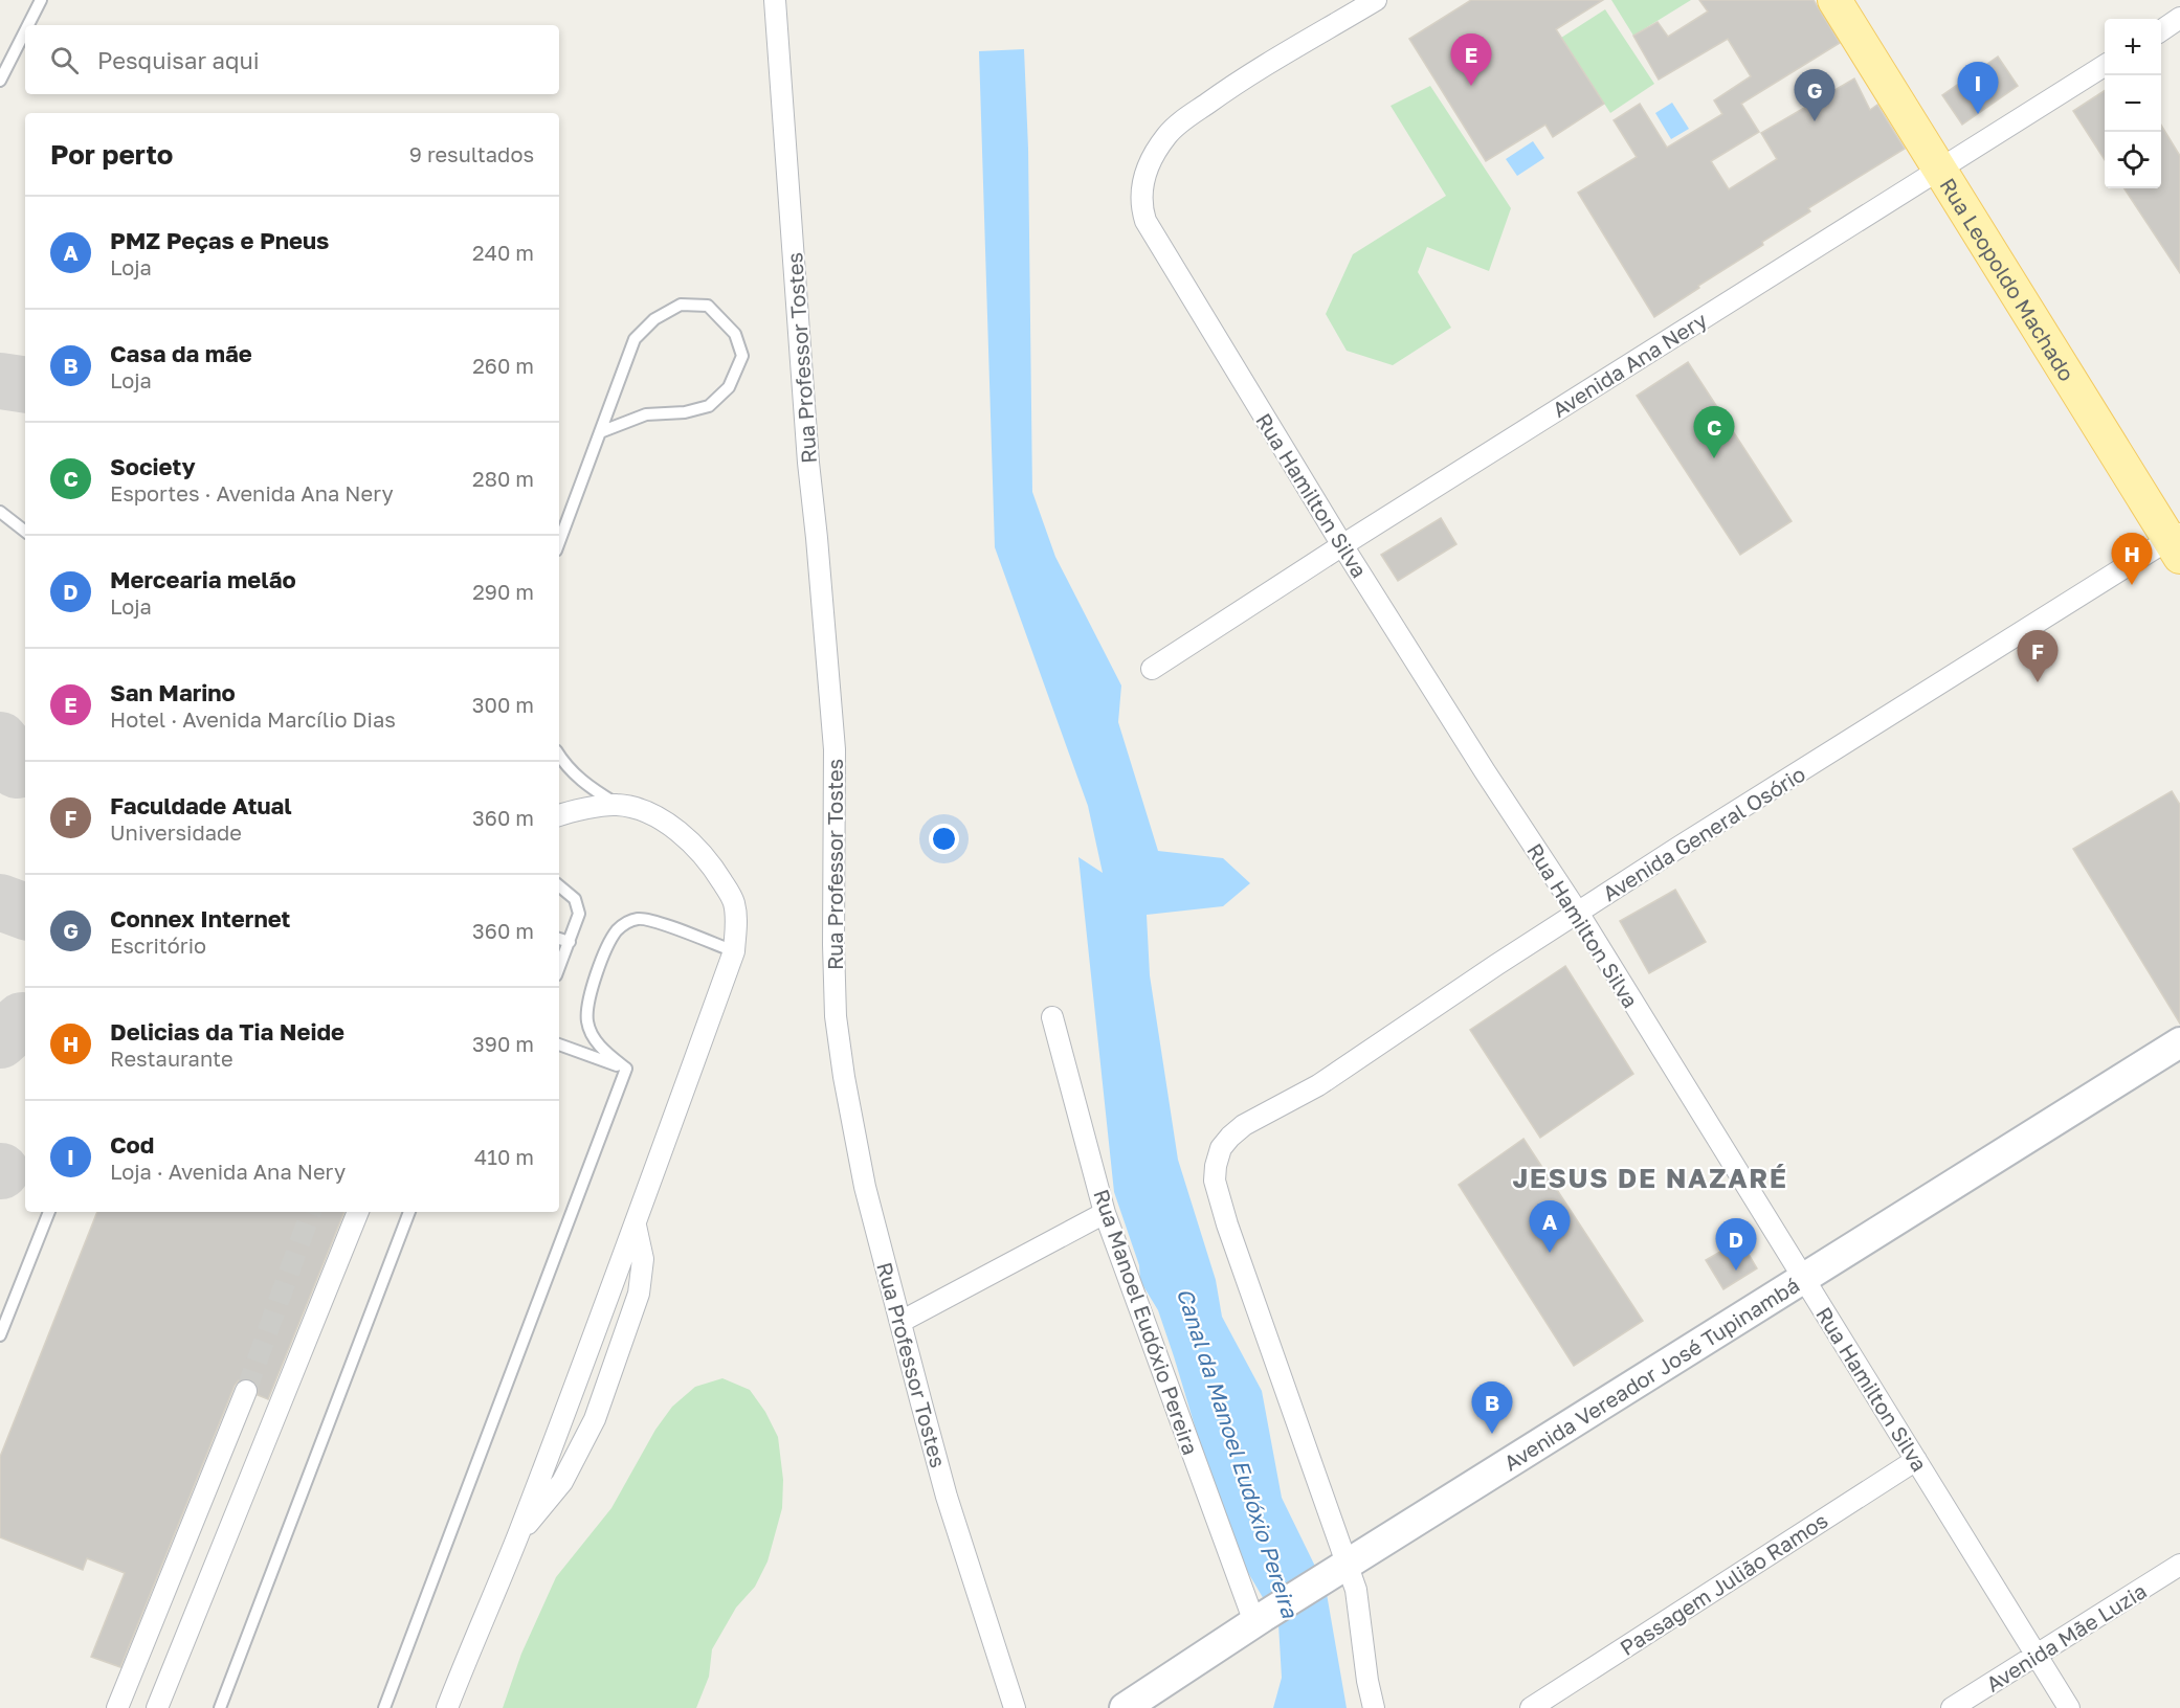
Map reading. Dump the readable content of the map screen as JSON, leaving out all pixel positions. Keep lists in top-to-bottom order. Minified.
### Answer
{"streets":{"main road":["Rua Leopoldo Machado"],"street":["Rua Professor Tostes","Avenida Ana Nery","Rua Hamilton Silva","Avenida General Osório","Rua Manoel Eudóxio Pereira","Avenida Vereador José Tupinambá","Passagem Julião Ramos","Avenida Mãe Luzia"]},"crossings":[["Rua Leopoldo Machado","Avenida Ana Nery"],["Rua Leopoldo Machado","Avenida General Osório"],["Avenida Ana Nery","Rua Hamilton Silva"],["Rua Hamilton Silva","Avenida General Osório"],["Rua Hamilton Silva","Avenida Vereador José Tupinambá"],["Rua Hamilton Silva","Passagem Julião Ramos"],["Rua Hamilton Silva","Avenida Mãe Luzia"],["Avenida General Osório","Avenida Vereador José Tupinambá"],["Rua Manoel Eudóxio Pereira","Avenida Vereador José Tupinambá"]],"districts":["JESUS DE NAZARÉ"],"water":["Canal da Manoel Eudóxio Pereira"],"page":{"map_buttons":["+","−"],"search":"Pesquisar aqui","pins":["E","I","G","C","H","F","A","D","B"],"heading":["Por perto","9 resultados"],"list":[{"mark":"A","name":"PMZ Peças e Pneus","note":"Loja","value":"240 m"},{"mark":"B","name":"Casa da mãe","note":"Loja","value":"260 m"},{"mark":"C","name":"Society","note":"Esportes · Avenida Ana Nery","value":"280 m"},{"mark":"D","name":"Mercearia melão","note":"Loja","value":"290 m"},{"mark":"E","name":"San Marino","note":"Hotel · Avenida Marcílio Dias","value":"300 m"},{"mark":"F","name":"Faculdade Atual","note":"Universidade","value":"360 m"},{"mark":"G","name":"Connex Internet","note":"Escritório","value":"360 m"},{"mark":"H","name":"Delicias da Tia Neide","note":"Restaurante","value":"390 m"},{"mark":"I","name":"Cod","note":"Loja · Avenida Ana Nery","value":"410 m"}]}}
